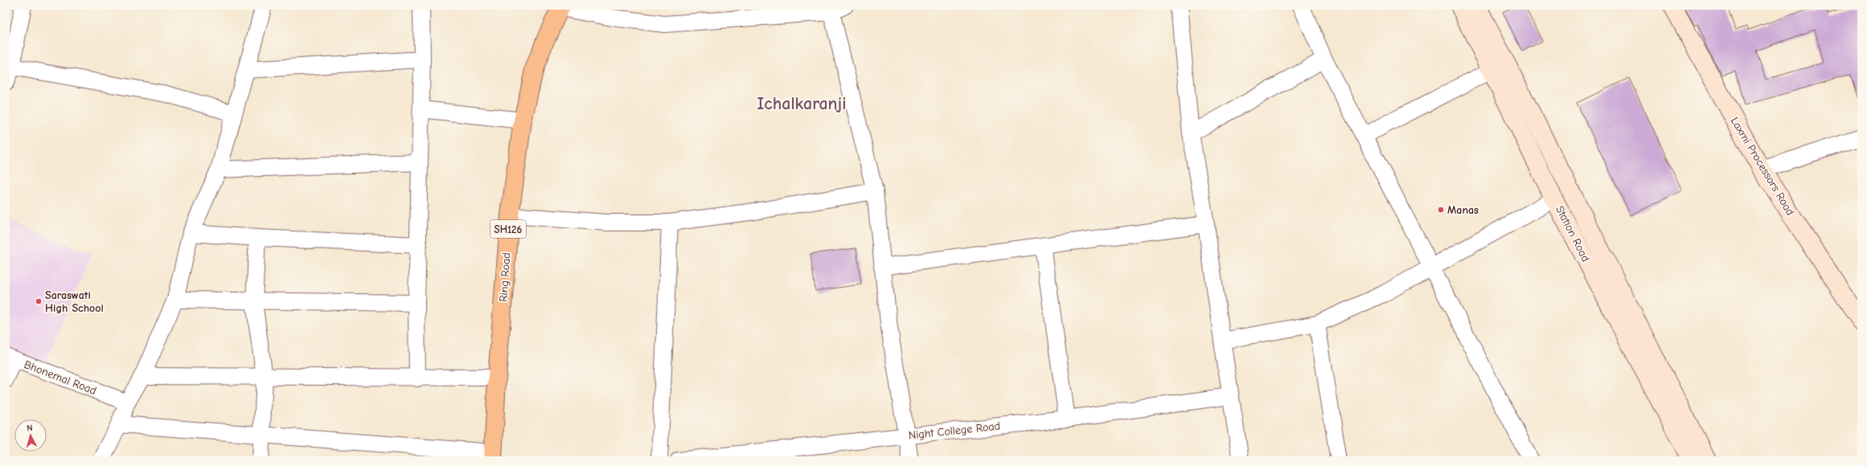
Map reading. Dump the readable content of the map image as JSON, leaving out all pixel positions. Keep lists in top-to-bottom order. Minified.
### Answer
{"streets":{"main road":["Laxmi Processors Road","SH126","Station Road","Ring Road"],"street":["Bhonemal Road","Night College Road"]},"districts":["Ichalkaranji"],"places":["Manas","Saraswati High School"],"north":"top"}
